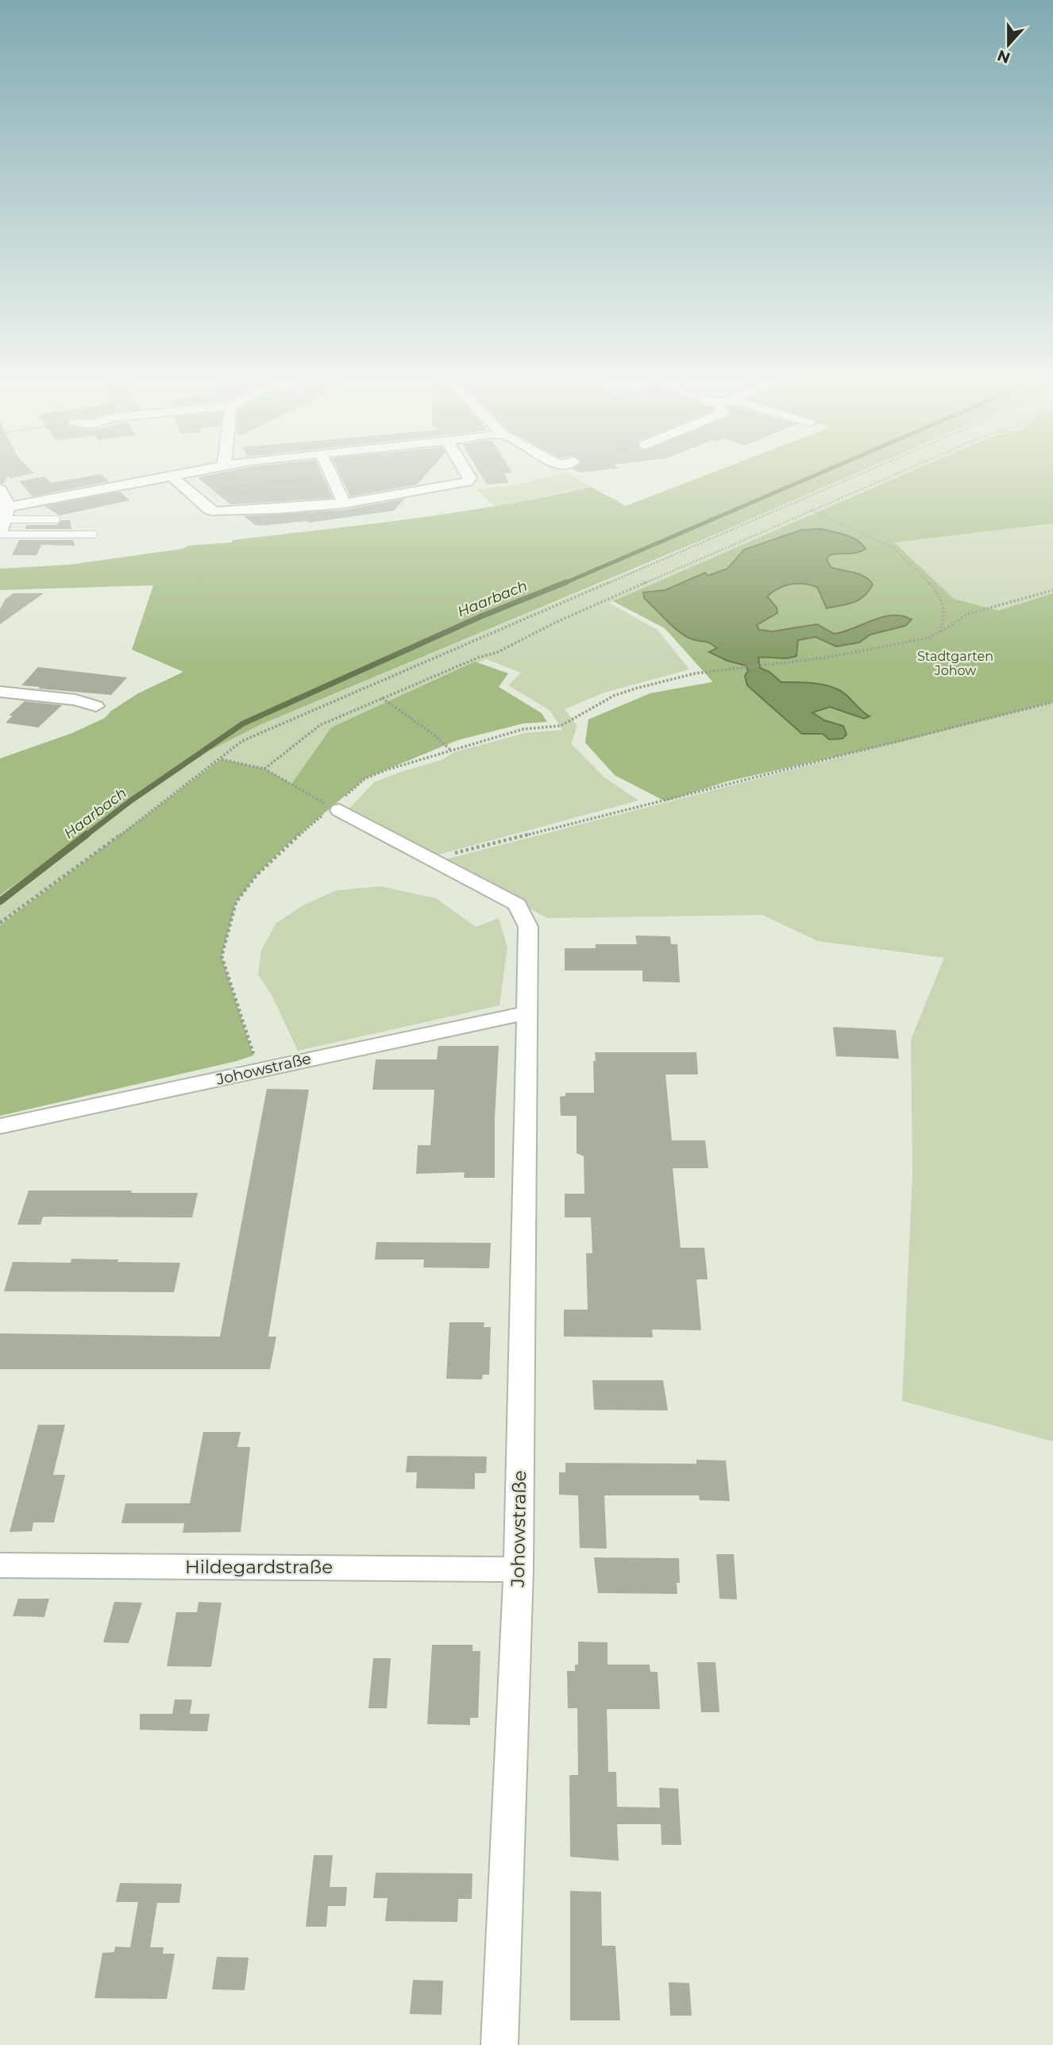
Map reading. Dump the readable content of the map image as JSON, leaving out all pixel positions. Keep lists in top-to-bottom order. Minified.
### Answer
{"streets":{"street":["Johowstraße","Hildegardstraße"]},"crossings":[["Johowstraße","Hildegardstraße"]],"water":["Haarbach"],"parks":["Stadtgarten Johow"],"north":"bottom"}
